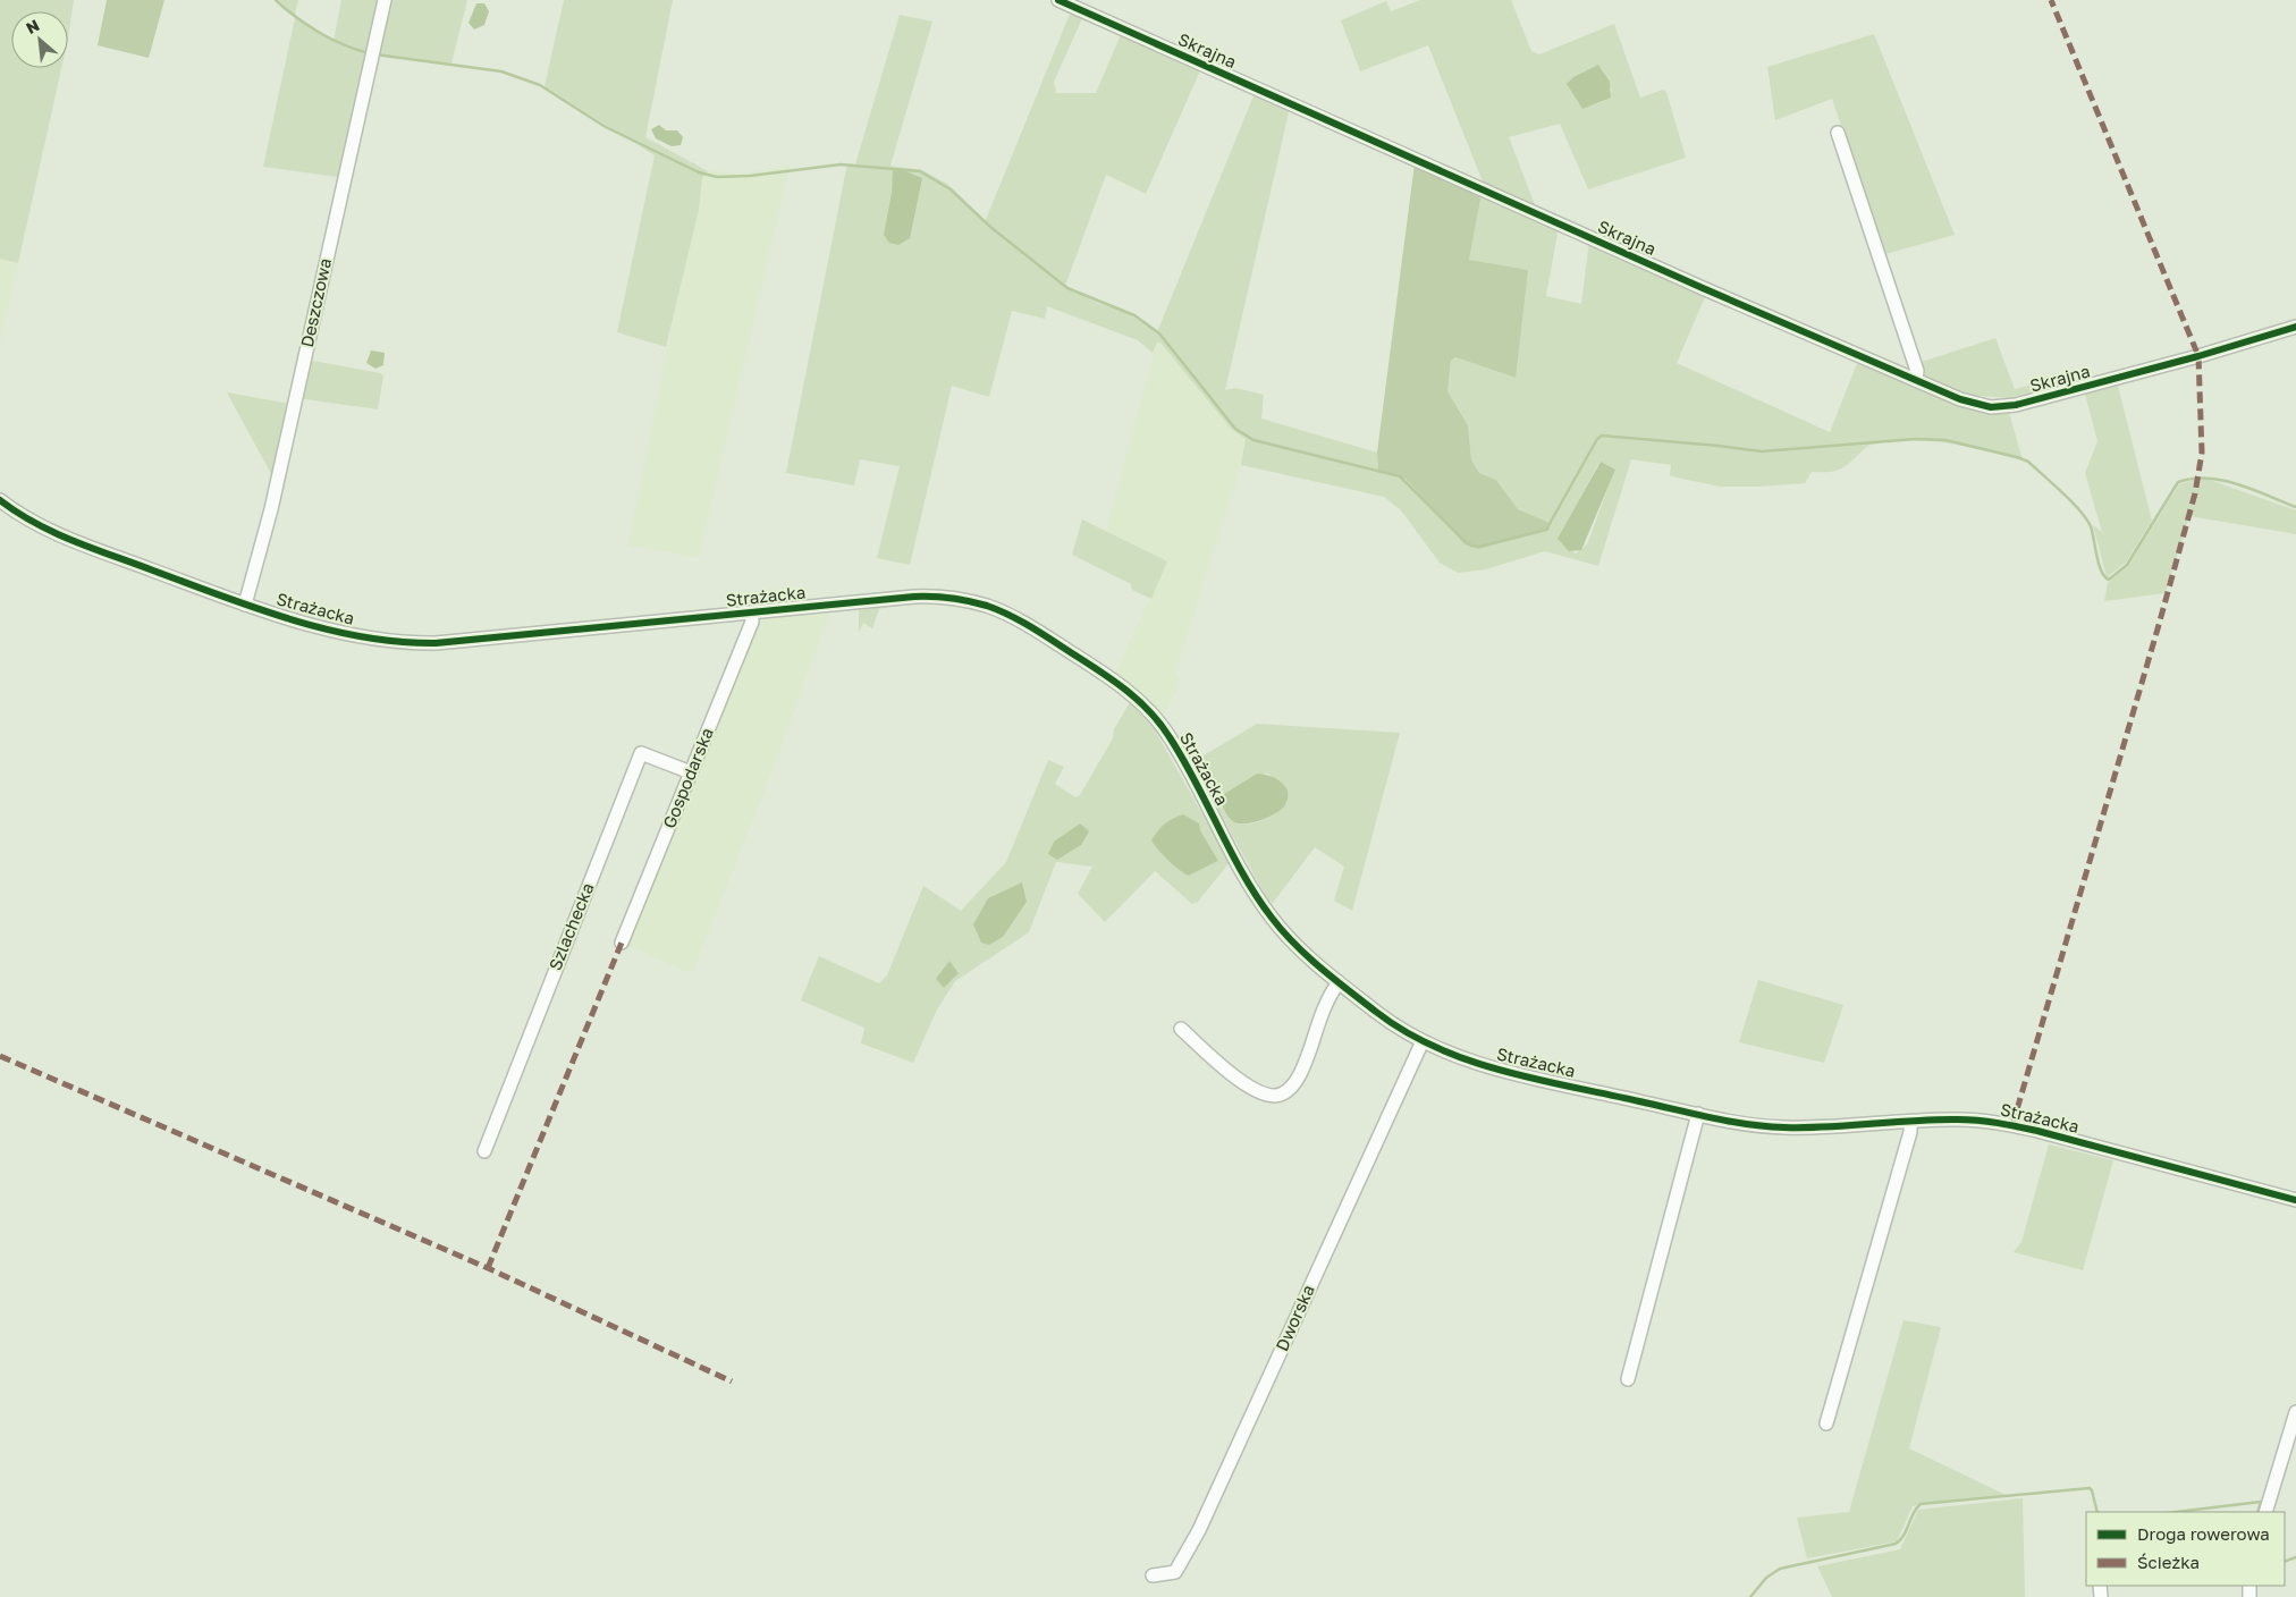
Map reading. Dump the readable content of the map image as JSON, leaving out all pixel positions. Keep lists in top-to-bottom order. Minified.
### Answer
{"streets":{"street":["Skrajna","Deszczowa","Strażacka","Gospodarska","Szlachecka","Dworska"]},"crossings":[["Deszczowa","Strażacka"],["Strażacka","Gospodarska"],["Strażacka","Dworska"],["Gospodarska","Szlachecka"]],"legend":["Droga rowerowa","Ścieżka"],"north":"top left"}
